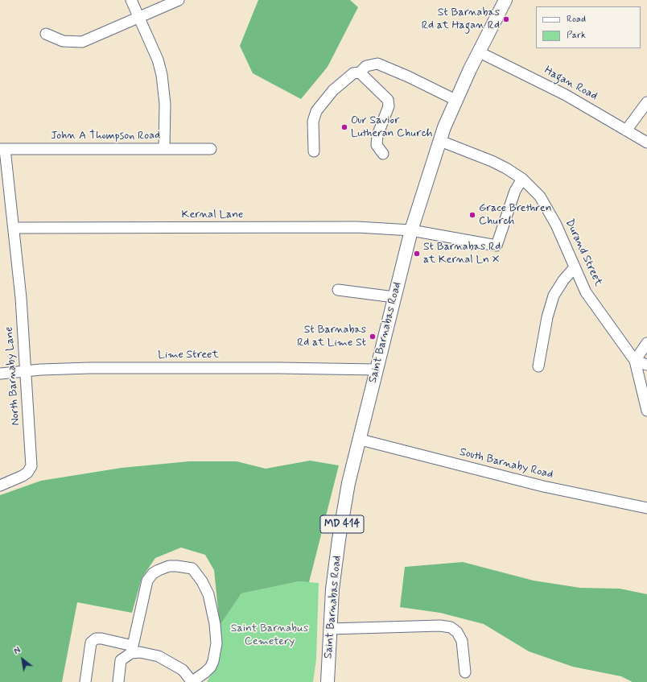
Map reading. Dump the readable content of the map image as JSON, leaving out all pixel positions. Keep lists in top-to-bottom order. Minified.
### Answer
{"streets":{"main road":["Saint Barnabas Road","MD 414"],"street":["Hagan Road","John A Thompson Road","Kernal Lane","Durand Street","Lime Street","North Barnaby Lane","South Barnaby Road"]},"crossings":[["Hagan Road","Saint Barnabas Road"],["John A Thompson Road","North Barnaby Lane"],["Kernal Lane","Durand Street"],["Kernal Lane","Saint Barnabas Road"],["Kernal Lane","North Barnaby Lane"],["Durand Street","Saint Barnabas Road"],["Saint Barnabas Road","Lime Street"],["Saint Barnabas Road","South Barnaby Road"],["Lime Street","North Barnaby Lane"]],"parks":["Saint Barnabus Cemetery"],"places":["St Barnabas Rd at Hagan Rd","Our Savior Lutheran Church","Grace Brethren Church","St Barnabas Rd at Kernal Ln X","St Barnabas Rd at Lime St"],"legend":["Road","Park"],"north":"top left"}
